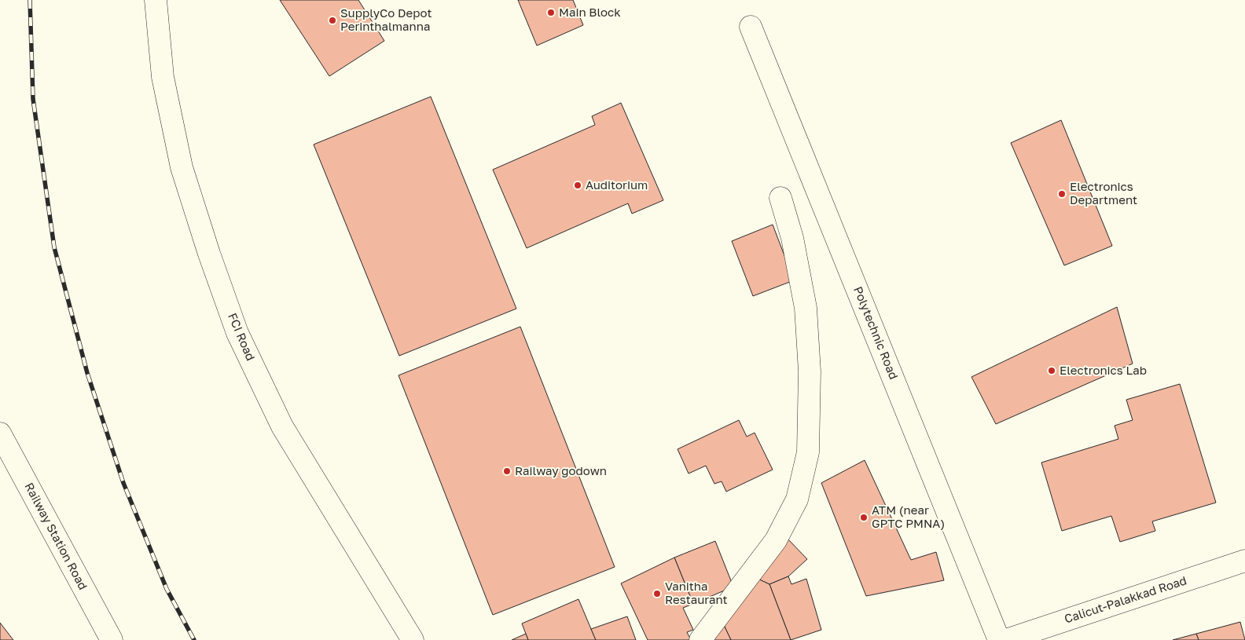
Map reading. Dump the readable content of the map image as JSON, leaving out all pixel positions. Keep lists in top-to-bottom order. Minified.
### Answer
{"streets":{"main road":["Polytechnic Road","FCI Road","Railway Station Road","Calicut-Palakkad Road"]},"places":["Main Block","SupplyCo Depot Perinthalmanna","Auditorium","Electronics Department","Electronics Lab","Railway godown","ATM (near GPTC PMNA)","Vanitha Restaurant"]}
